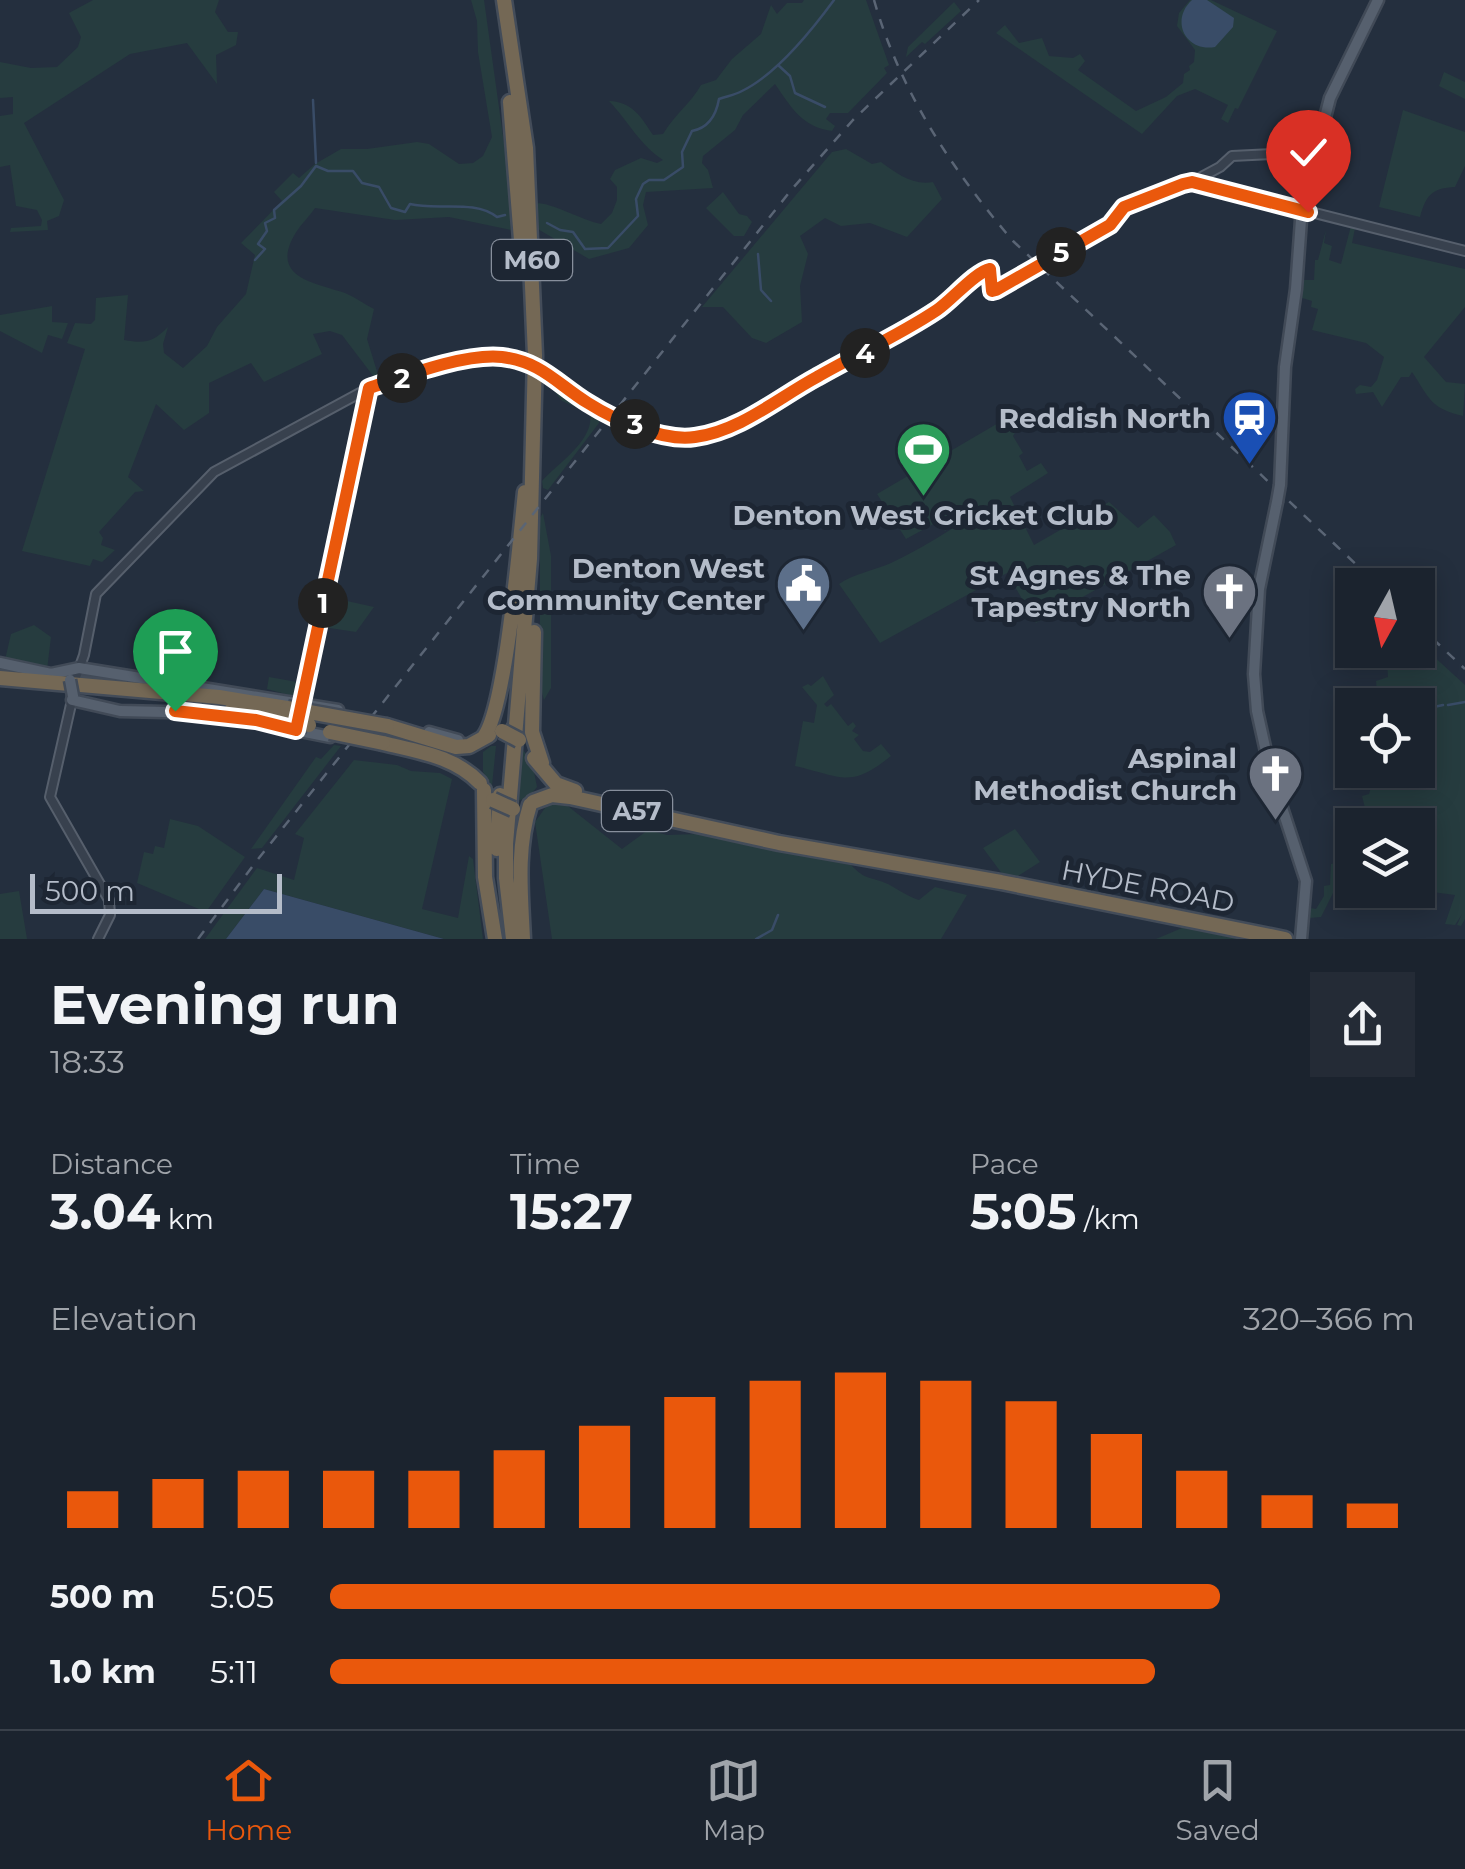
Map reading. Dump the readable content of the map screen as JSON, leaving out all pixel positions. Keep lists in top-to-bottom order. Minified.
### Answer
{"streets":{"highway":["M60","A57","HYDE ROAD"]},"crossings":[["M60","A57"],["A57","HYDE ROAD"]],"places":{"station":["Reddish North"],"sports":["Denton West Cricket Club"],"public building":["Denton West Community Center"],"church":["St Agnes & The Tapestry North","Aspinal Methodist Church"]},"scale_bar":"500 m","north":"bottom","page":{"pins":["5","4","2","3","1"],"scale":"500 m","heading":["Evening run","18:33"],"stats":[["Distance","3.04 km"],["Time","15:27"],["Pace","5:05 /km"]],"chart":["Elevation","320–366 m"],"list":[{"name":"500 m","note":"5:05"},{"name":"1.0 km","note":"5:11"}],"tabs":["Home","Map","Saved"]}}
